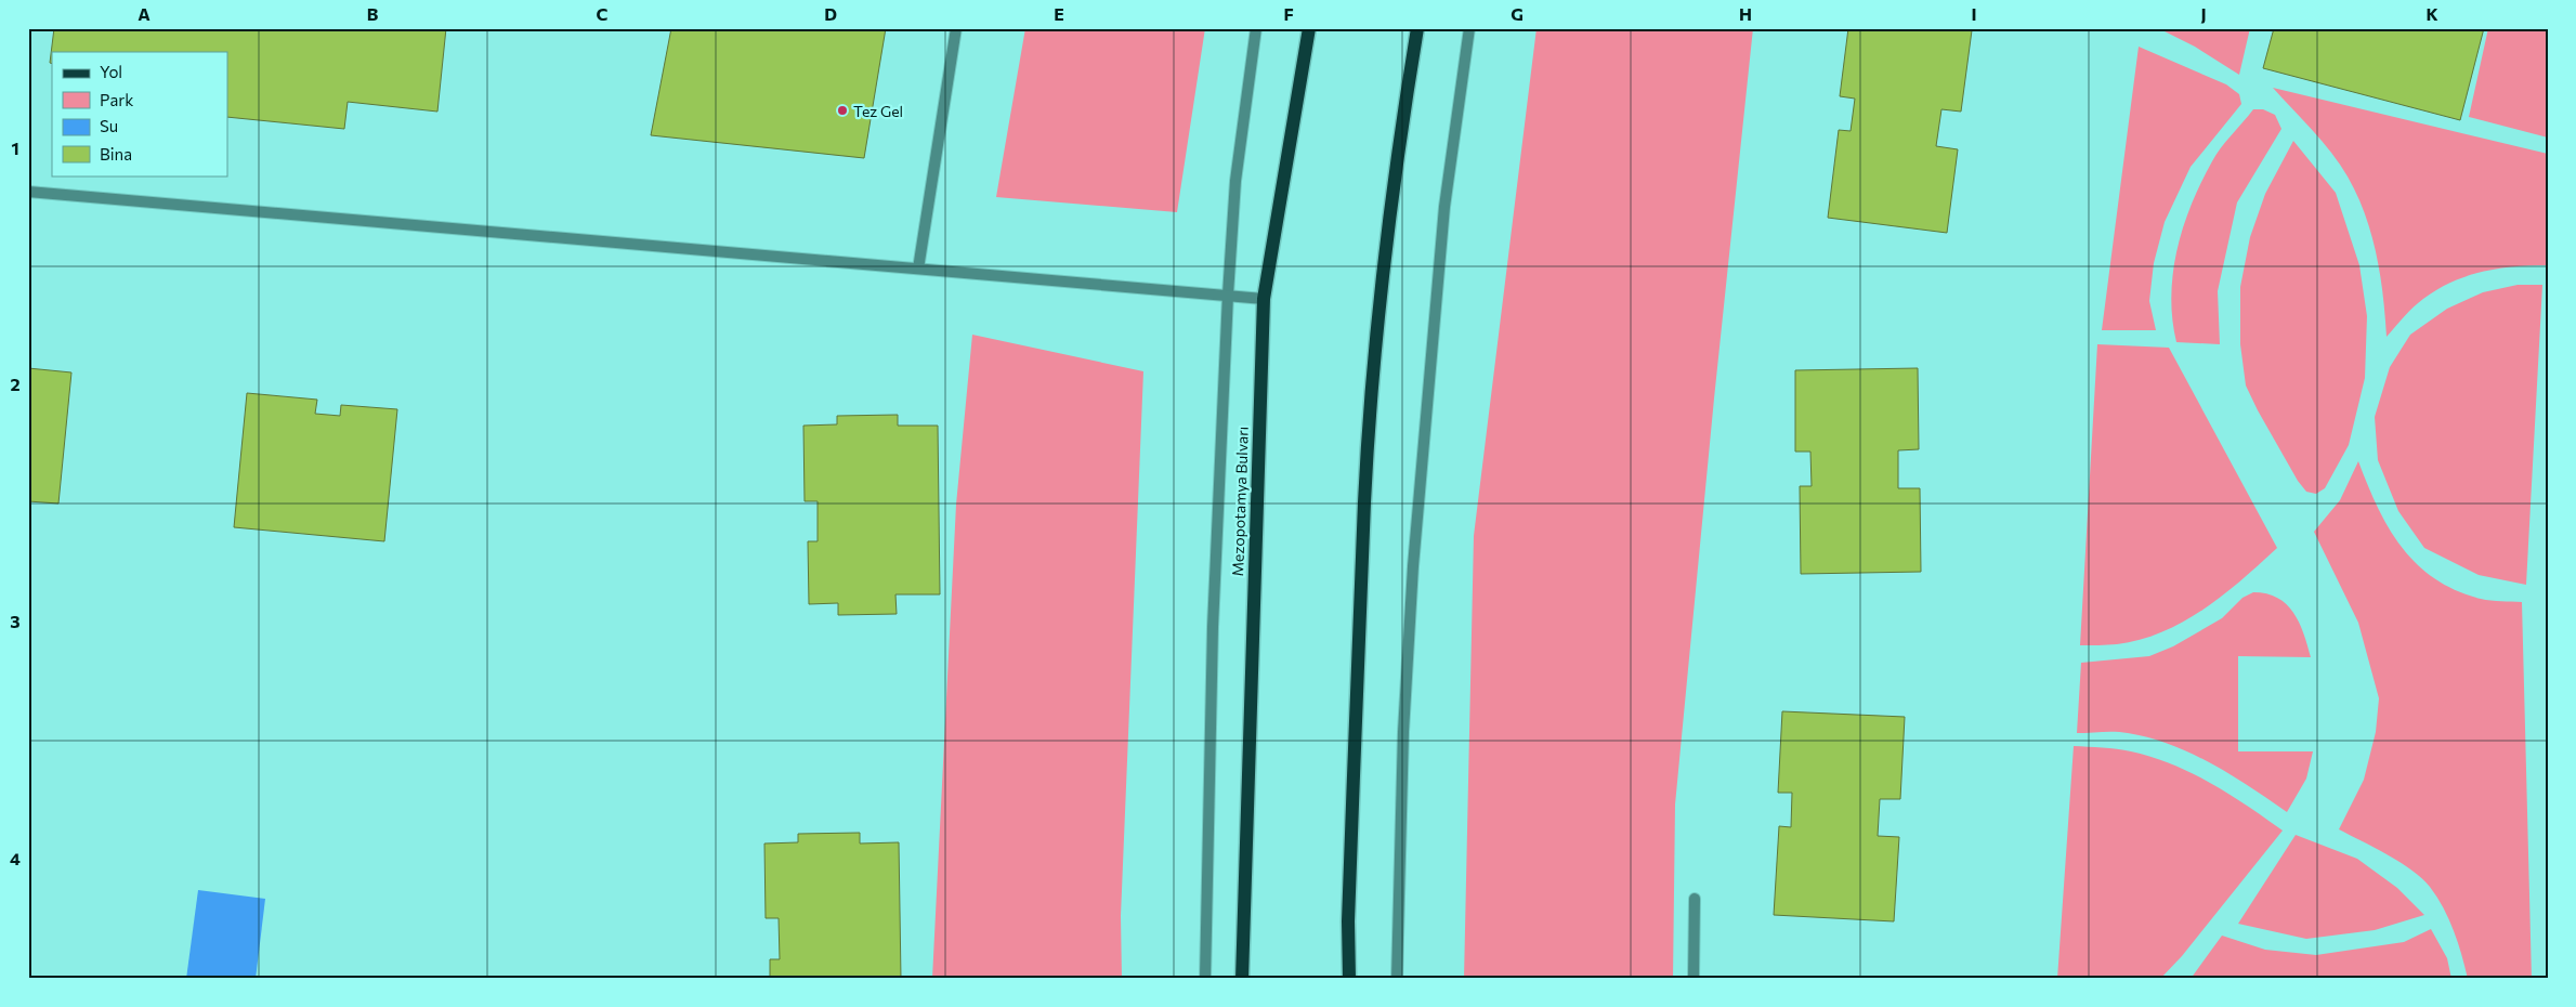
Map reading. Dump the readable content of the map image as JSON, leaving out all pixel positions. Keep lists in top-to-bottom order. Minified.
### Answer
{"streets":{"main road":["Mezopotamya Bulvarı"]},"places":["Tez Gel"],"legend":["Yol","Park","Su","Bina"],"grid":{"columns":["A","B","C","D","E","F","G","H","I","J","K"],"rows":["1","2","3","4"]}}
